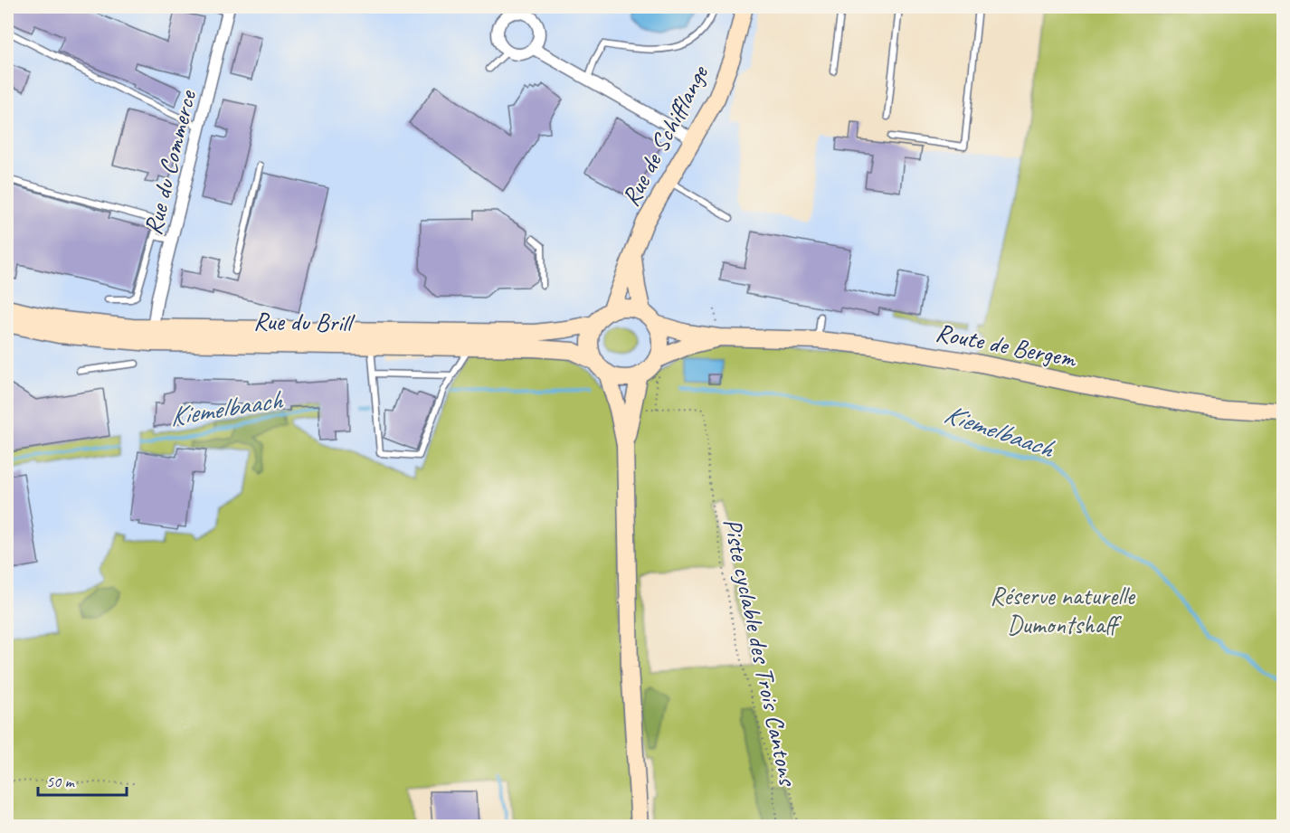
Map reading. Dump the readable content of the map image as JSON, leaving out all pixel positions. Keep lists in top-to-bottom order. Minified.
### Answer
{"streets":{"main road":["Rue de Schifflange","Rue du Brill","Route de Bergem"],"street":["Rue du Commerce"],"path":["Piste cyclable des Trois Cantons"]},"crossings":[["Rue de Schifflange","Rue du Brill"],["Rue de Schifflange","Route de Bergem"],["Rue du Commerce","Rue du Brill"],["Rue du Brill","Route de Bergem"]],"water":["Kiemelbaach"],"parks":["Réserve naturelle Dumontshaff"],"scale_bar":"50 m"}
